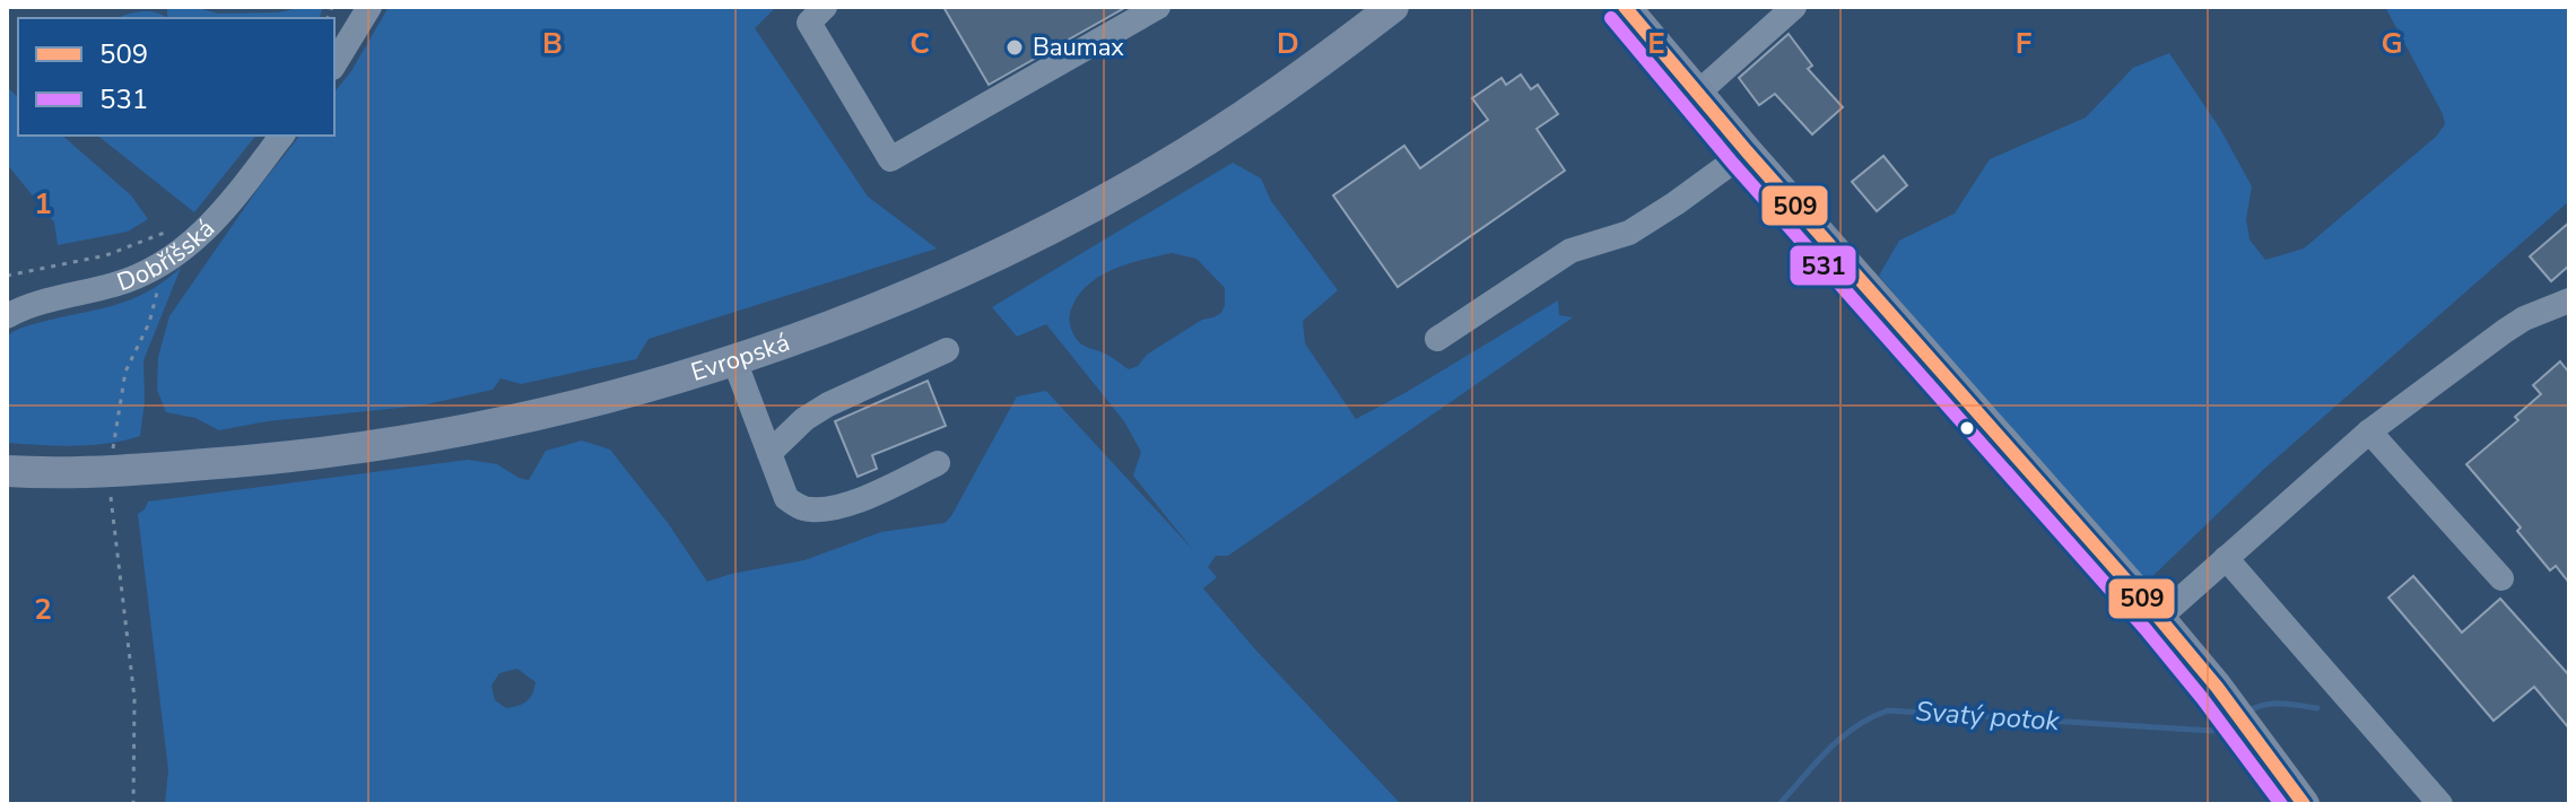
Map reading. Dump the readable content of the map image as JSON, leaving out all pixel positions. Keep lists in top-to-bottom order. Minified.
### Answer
{"streets":{"main road":["Evropská"],"street":["Dobříšská"]},"water":["Svatý potok"],"places":["Baumax"],"lines":["transit line 509","transit line 531"],"legend":["509","531"],"grid":{"columns":["B","C","D","E","F","G"],"rows":["1","2"]}}
